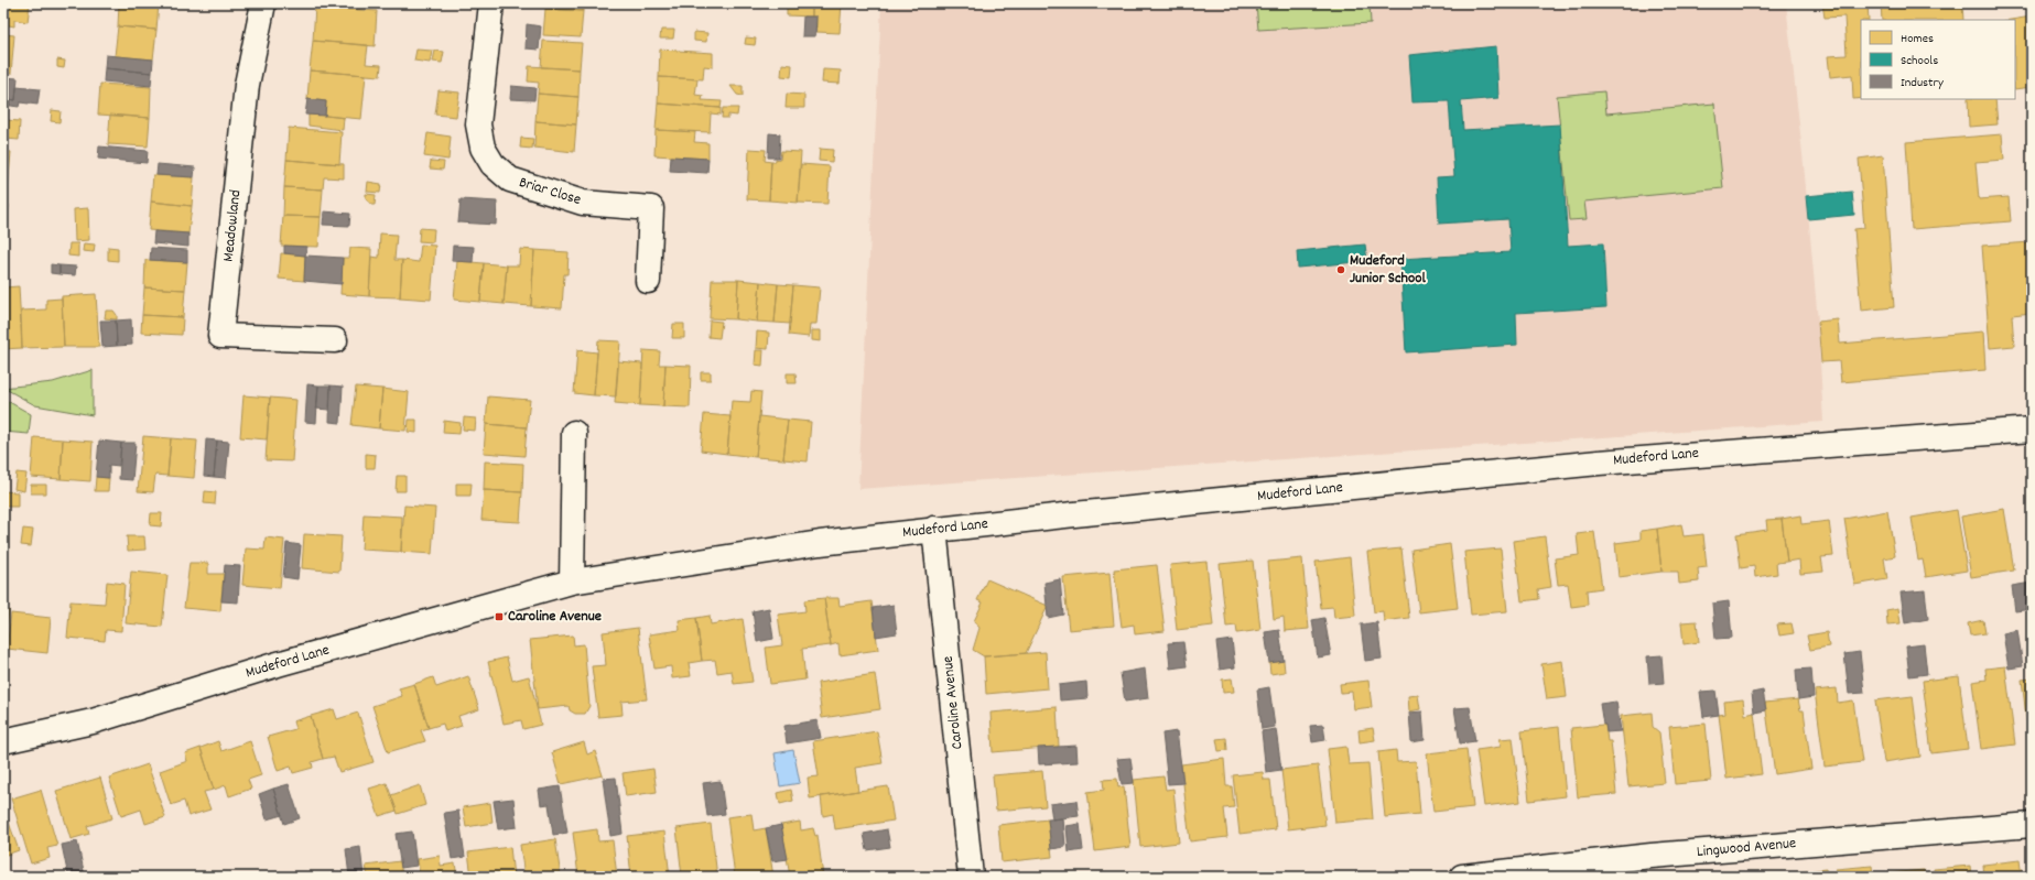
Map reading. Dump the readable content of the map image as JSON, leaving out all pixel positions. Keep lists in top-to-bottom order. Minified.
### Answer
{"streets":{"street":["Briar Close","Meadowland","Mudeford Lane","Caroline Avenue","Lingwood Avenue"]},"crossings":[["Mudeford Lane","Caroline Avenue"]],"places":{"other":["Mudeford Junior School"],"transit":["Caroline Avenue"]},"legend":["Homes","Schools","Industry"]}
